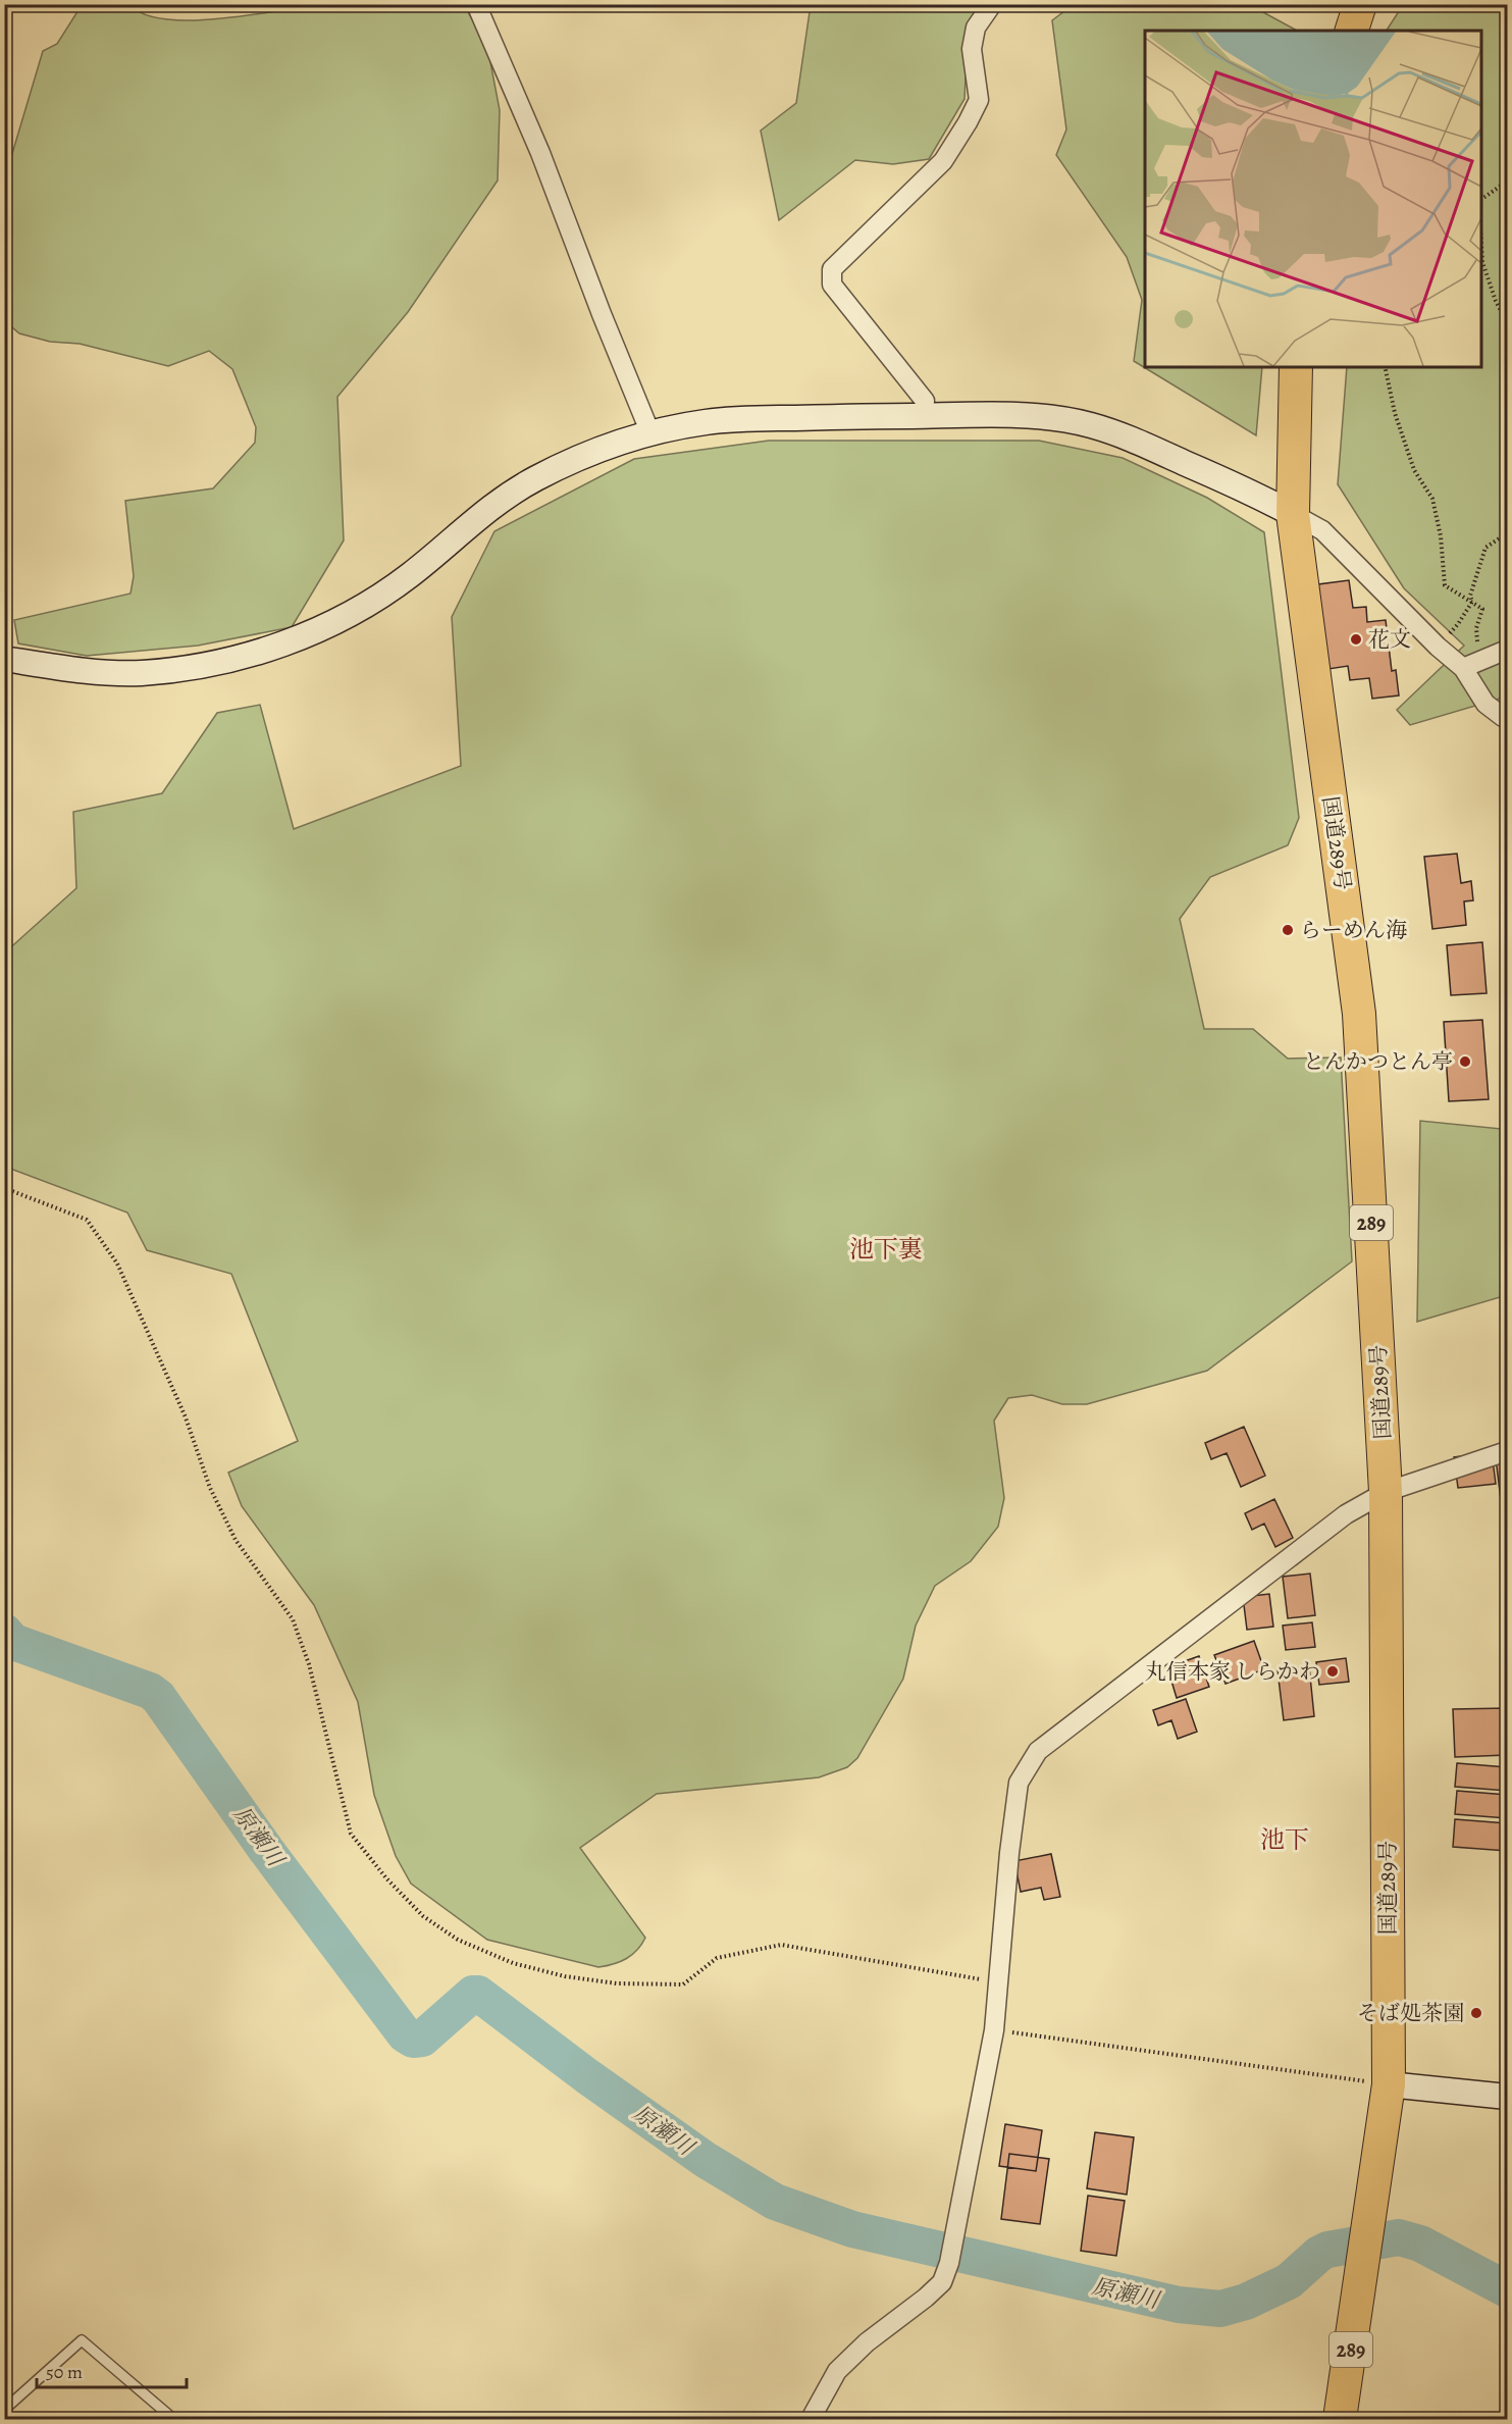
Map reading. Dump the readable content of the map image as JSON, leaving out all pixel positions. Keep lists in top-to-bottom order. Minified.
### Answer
{"streets":{"highway":["国道289号","289"]},"districts":["池下裏","池下"],"water":["原瀬川"],"places":["花文","らーめん海","とんかつとん亭","丸信本家 しらかわ","そば処茶園"],"scale_bar":"50 m"}
